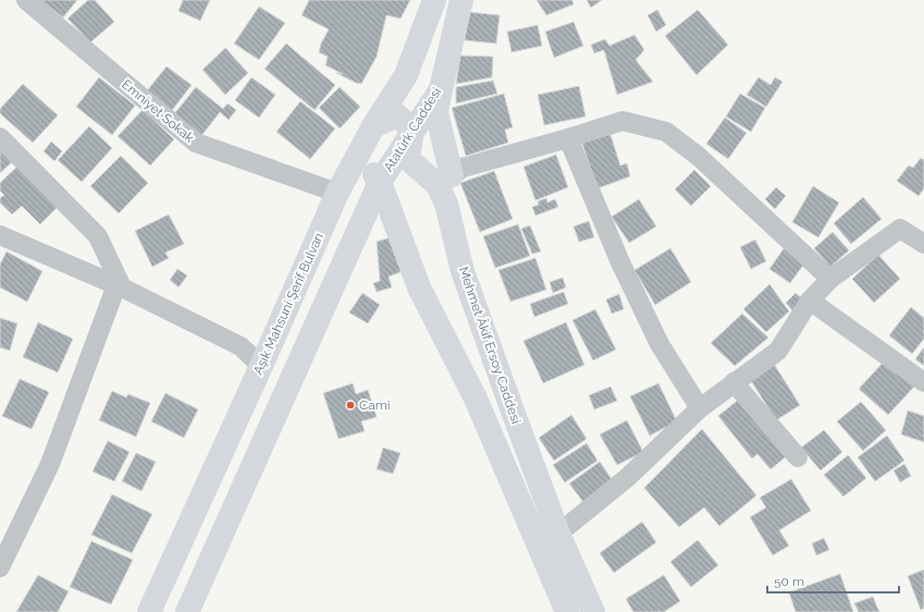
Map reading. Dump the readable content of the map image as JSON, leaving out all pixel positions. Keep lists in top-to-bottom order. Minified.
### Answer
{"streets":{"main road":["Atatürk Caddesi","Aşık Mahsuni Şerif Bulvarı","Mehmet Âkif Ersoy Caddesi"],"street":["Emniyet Sokak"]},"crossings":[["Emniyet Sokak","Aşık Mahsuni Şerif Bulvarı"],["Atatürk Caddesi","Mehmet Âkif Ersoy Caddesi"]],"places":["Cami"],"scale_bar":"50 m"}
